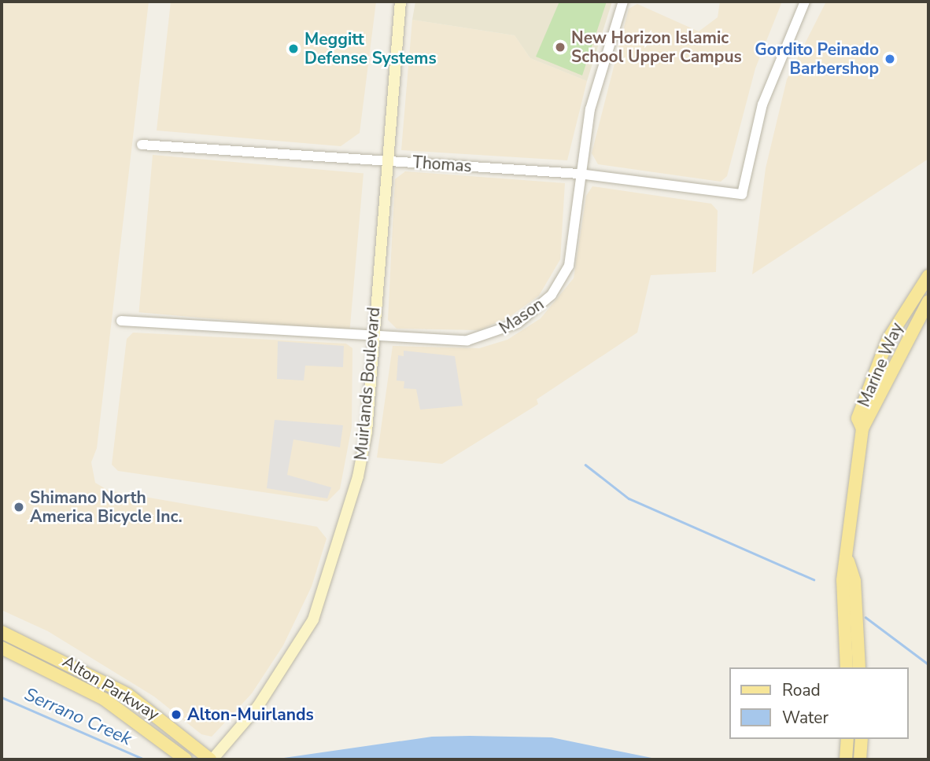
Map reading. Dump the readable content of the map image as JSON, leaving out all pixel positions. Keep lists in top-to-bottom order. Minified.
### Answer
{"streets":{"main road":["Marine Way","Muirlands Boulevard","Alton Parkway"],"street":["Thomas","Mason"]},"crossings":[["Thomas","Mason"],["Thomas","Muirlands Boulevard"],["Mason","Muirlands Boulevard"],["Muirlands Boulevard","Alton Parkway"]],"water":["Serrano Creek"],"places":["New Horizon Islamic School Upper Campus","Meggitt Defense Systems","Gordito Peinado Barbershop","Shimano North America Bicycle Inc.","Alton-Muirlands"],"legend":["Road","Water"]}
